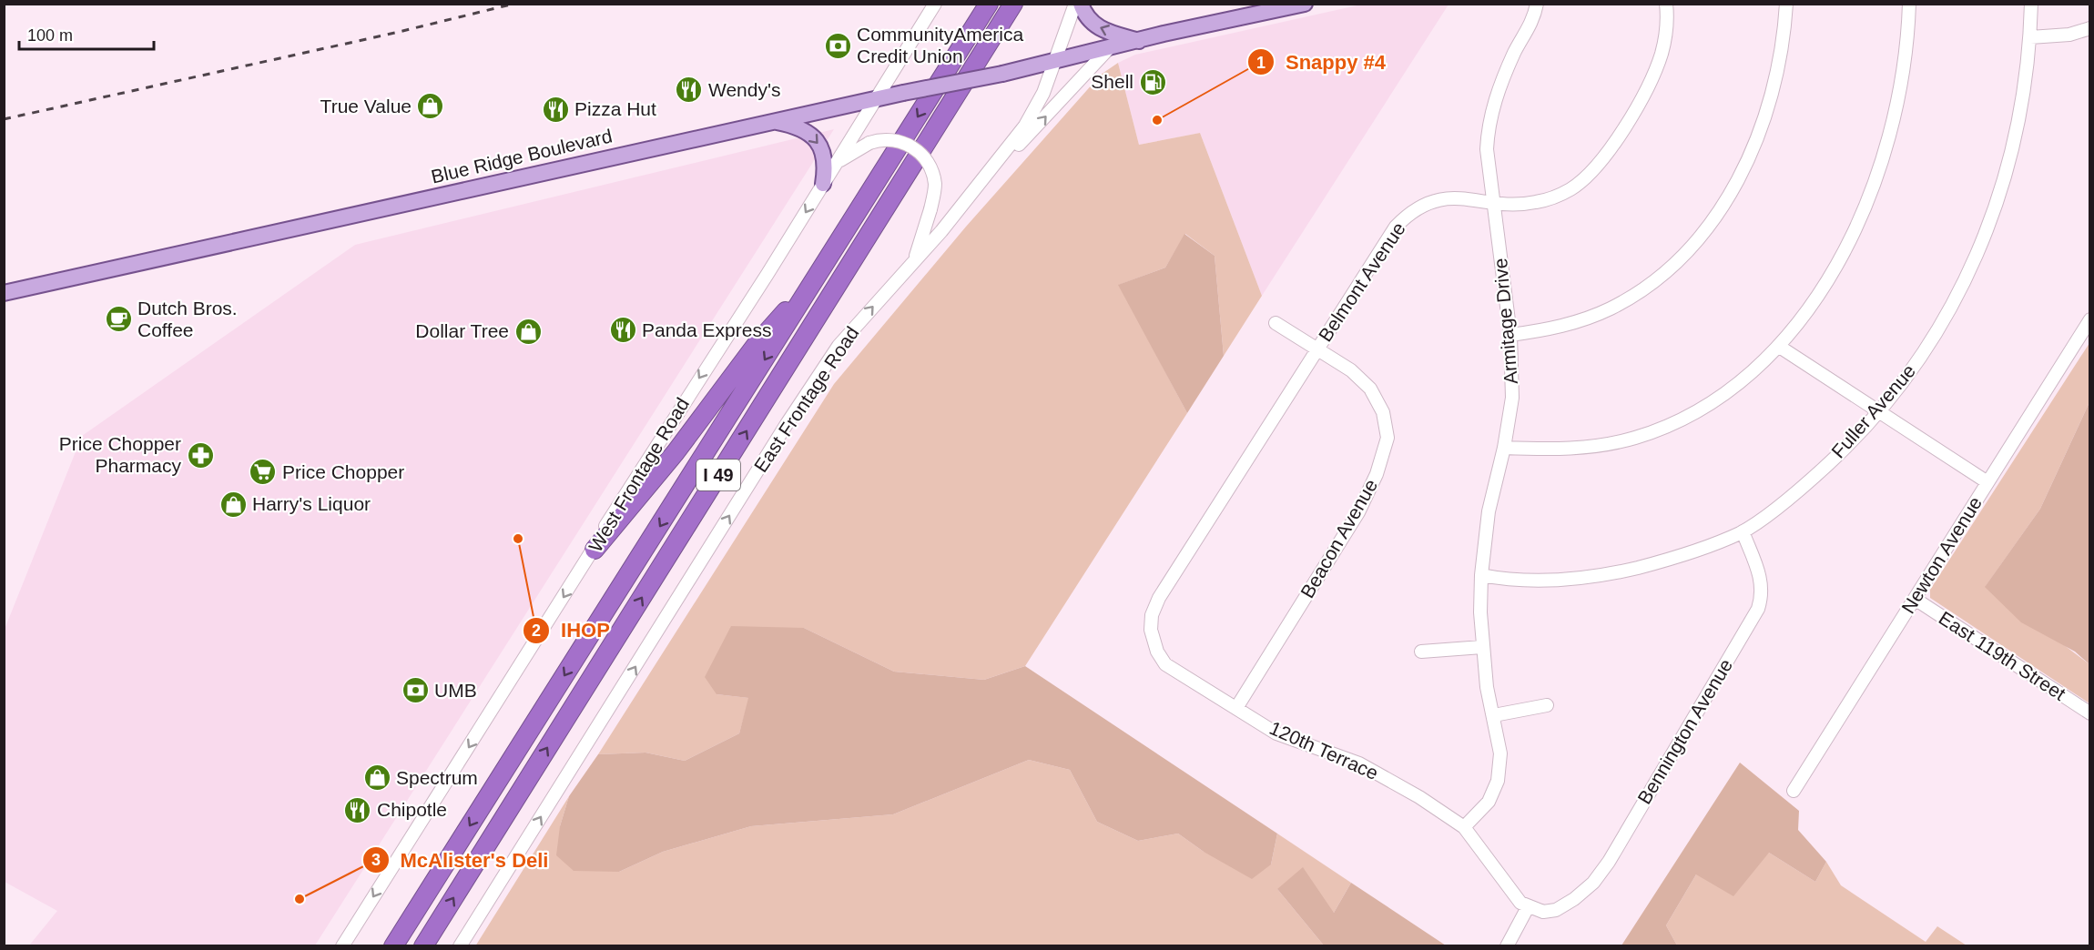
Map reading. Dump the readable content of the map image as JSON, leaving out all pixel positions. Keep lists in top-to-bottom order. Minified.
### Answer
{"streets":{"highway":["I 49"],"main road":["Blue Ridge Boulevard"],"street":["Belmont Avenue","Armitage Drive","East Frontage Road","Fuller Avenue","West Frontage Road","Beacon Avenue","Newton Avenue","East 119th Street","Bennington Avenue","120th Terrace"]},"crossings":[["Blue Ridge Boulevard","East Frontage Road"],["Blue Ridge Boulevard","West Frontage Road"],["Belmont Avenue","Armitage Drive"],["Belmont Avenue","Beacon Avenue"],["Belmont Avenue","120th Terrace"],["Armitage Drive","Fuller Avenue"],["Armitage Drive","120th Terrace"],["Fuller Avenue","Bennington Avenue"],["Beacon Avenue","120th Terrace"],["Newton Avenue","East 119th Street"],["Bennington Avenue","120th Terrace"]],"one_way":["East Frontage Road","West Frontage Road"],"places":{"bank":["CommunityAmerica Credit Union","UMB"],"fuel station":["Shell"],"restaurant":["Wendy's","Pizza Hut","Panda Express","Chipotle"],"shop":["True Value","Dollar Tree","Harry's Liquor","Spectrum"],"other":["Snappy #4","IHOP","McAlister's Deli"],"cafe":["Dutch Bros. Coffee"],"pharmacy":["Price Chopper Pharmacy"],"supermarket":["Price Chopper"]},"scale_bar":"100 m"}
